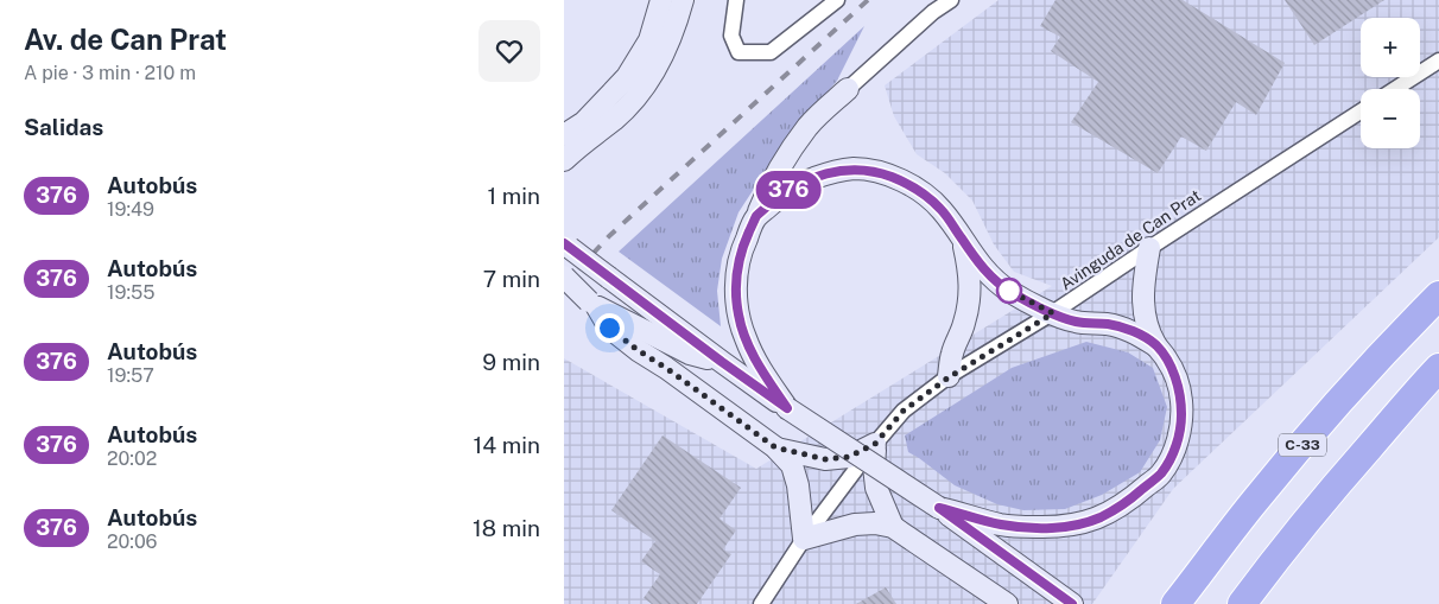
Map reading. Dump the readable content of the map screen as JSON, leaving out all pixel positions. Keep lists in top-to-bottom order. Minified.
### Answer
{"streets":{"highway":["C-33"],"street":["Avinguda de Can Prat"]},"lines":["bus line 376"],"page":{"heading":[["Av. de Can Prat","A pie · 3 min · 210 m"],"Salidas"],"on_map":"376","map_buttons":["+","−"],"list":[{"mark":"376","name":"Autobús","note":"19:49","value":"1 min"},{"mark":"376","name":"Autobús","note":"19:55","value":"7 min"},{"mark":"376","name":"Autobús","note":"19:57","value":"9 min"},{"mark":"376","name":"Autobús","note":"20:02","value":"14 min"},{"mark":"376","name":"Autobús","note":"20:06","value":"18 min"}]}}
